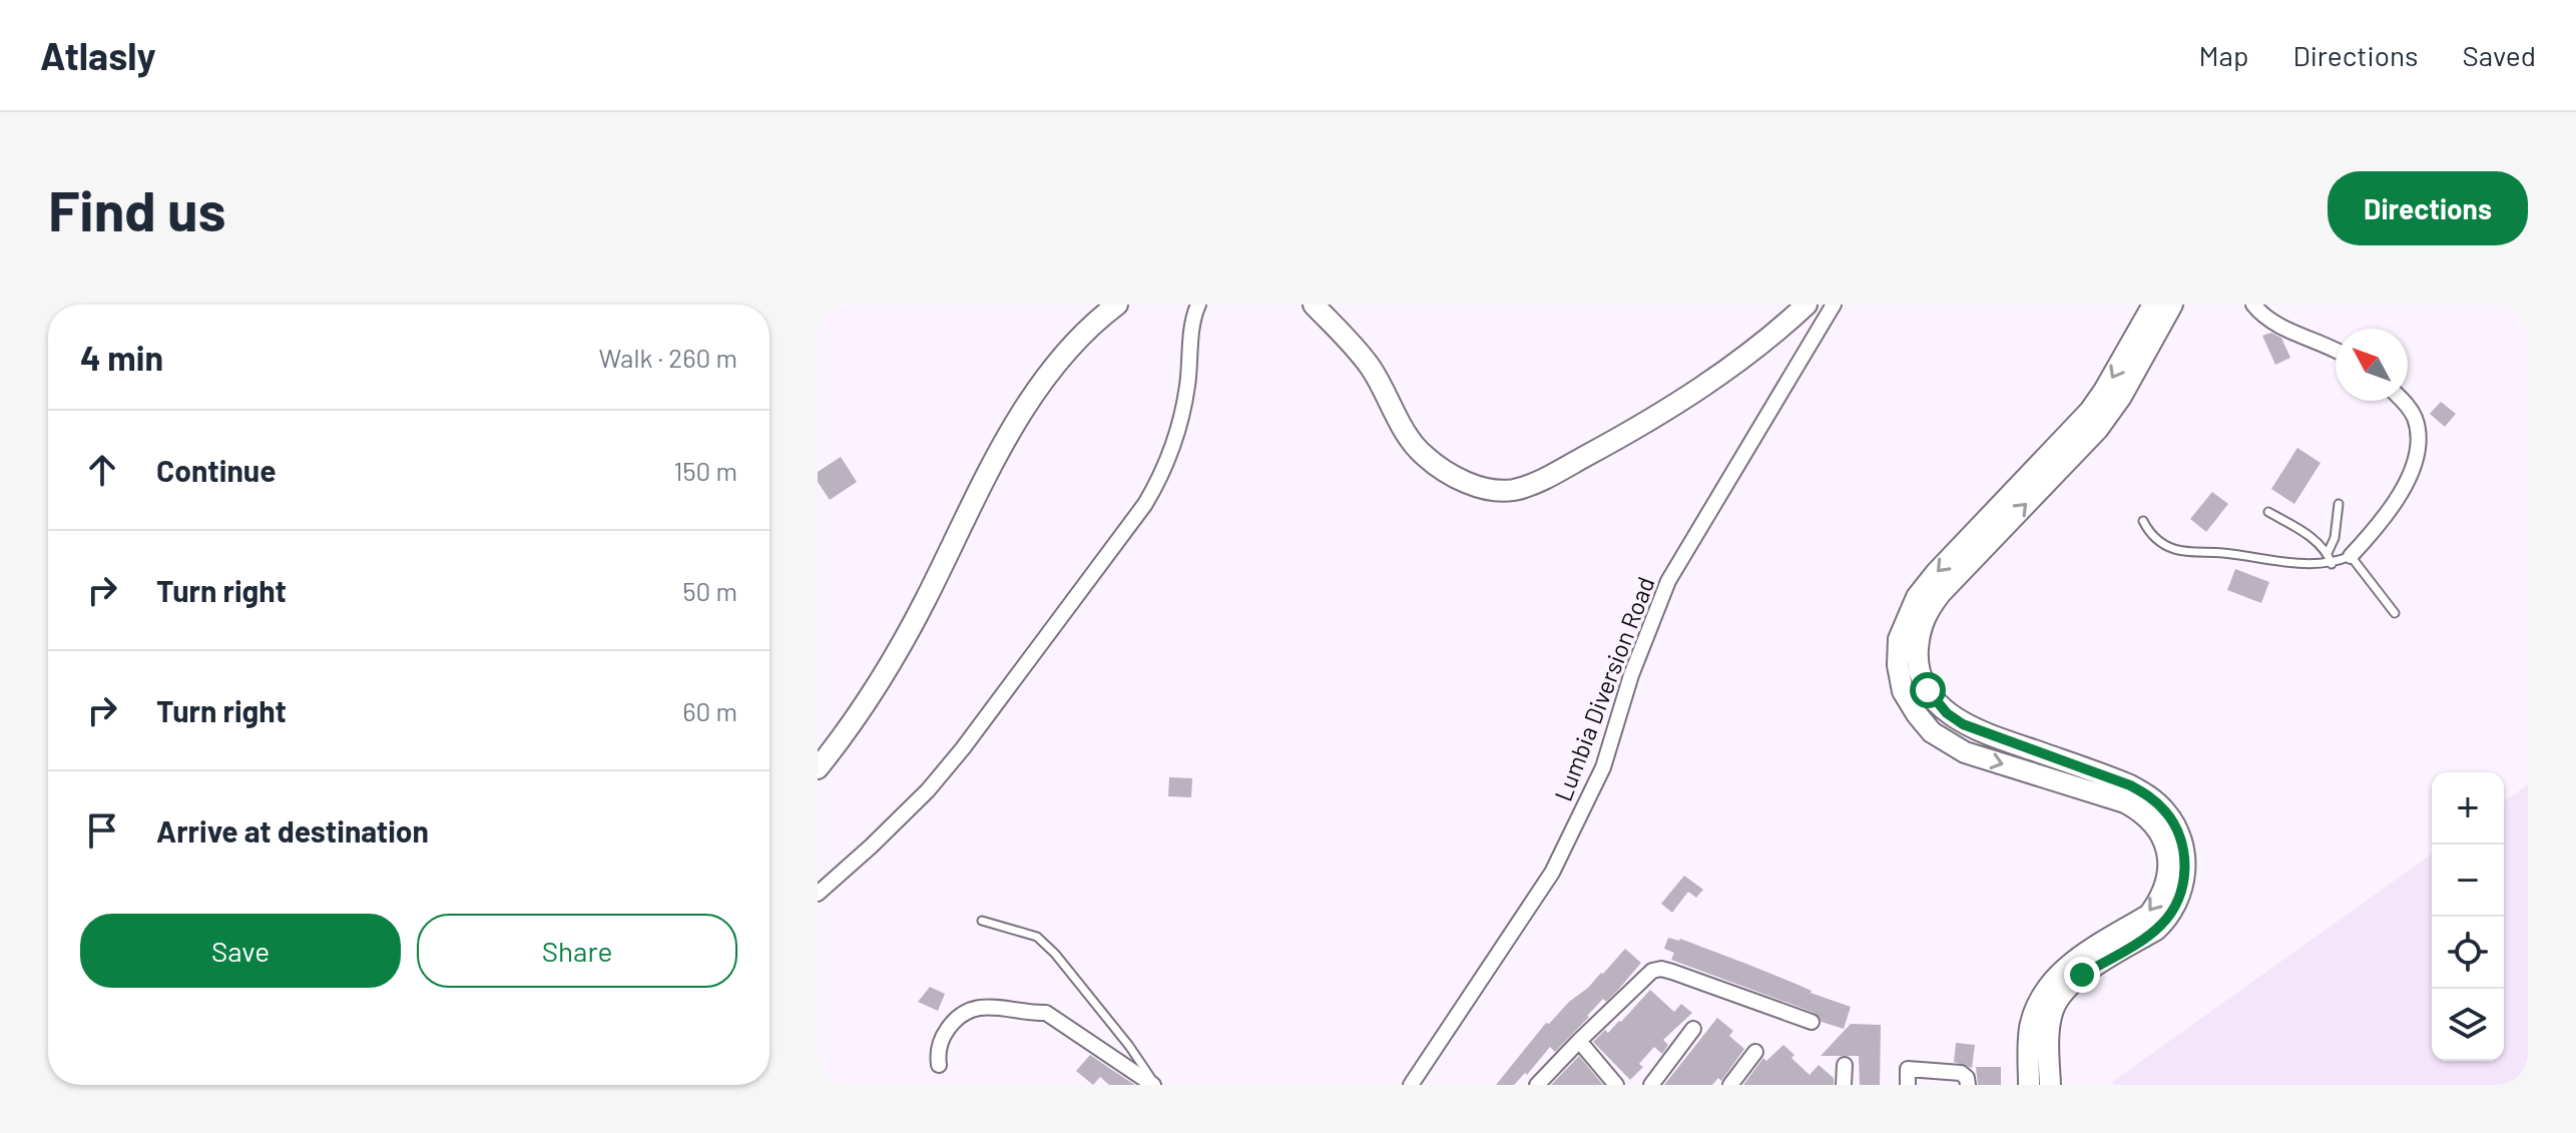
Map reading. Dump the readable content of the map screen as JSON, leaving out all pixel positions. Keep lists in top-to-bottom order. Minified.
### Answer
{"streets":{"street":["Lumbia Diversion Road"]},"north":"top left","page":{"header":"Atlasly","nav":["Map","Directions","Saved"],"buttons":["Directions",["Save","Share"]],"title":"Find us","heading":["4 min","Walk · 260 m"],"list":[["Continue","150 m"],["Turn right","50 m"],["Turn right","60 m"],"Arrive at destination"],"map_buttons":["+","−"]}}
